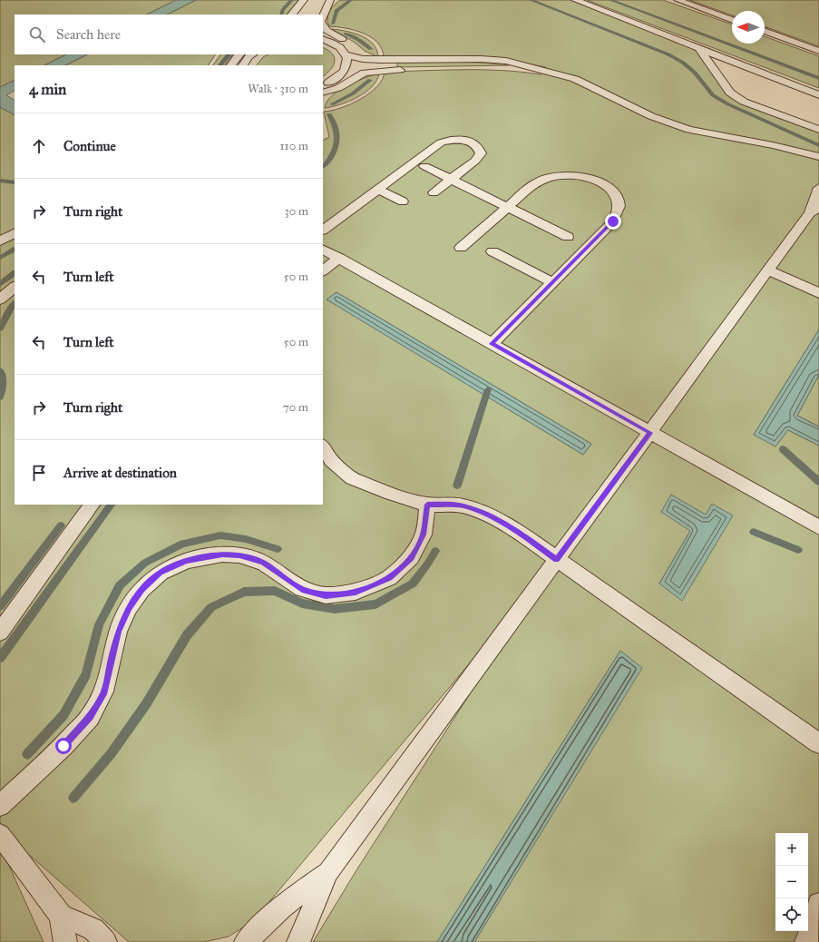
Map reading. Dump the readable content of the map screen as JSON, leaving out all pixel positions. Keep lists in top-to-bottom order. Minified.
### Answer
{"north":"left","page":{"search":"Search here","heading":["4 min","Walk · 310 m"],"list":[["Continue","110 m"],["Turn right","30 m"],["Turn left","50 m"],["Turn left","50 m"],["Turn right","70 m"],"Arrive at destination"],"map_buttons":["+","−"]}}
